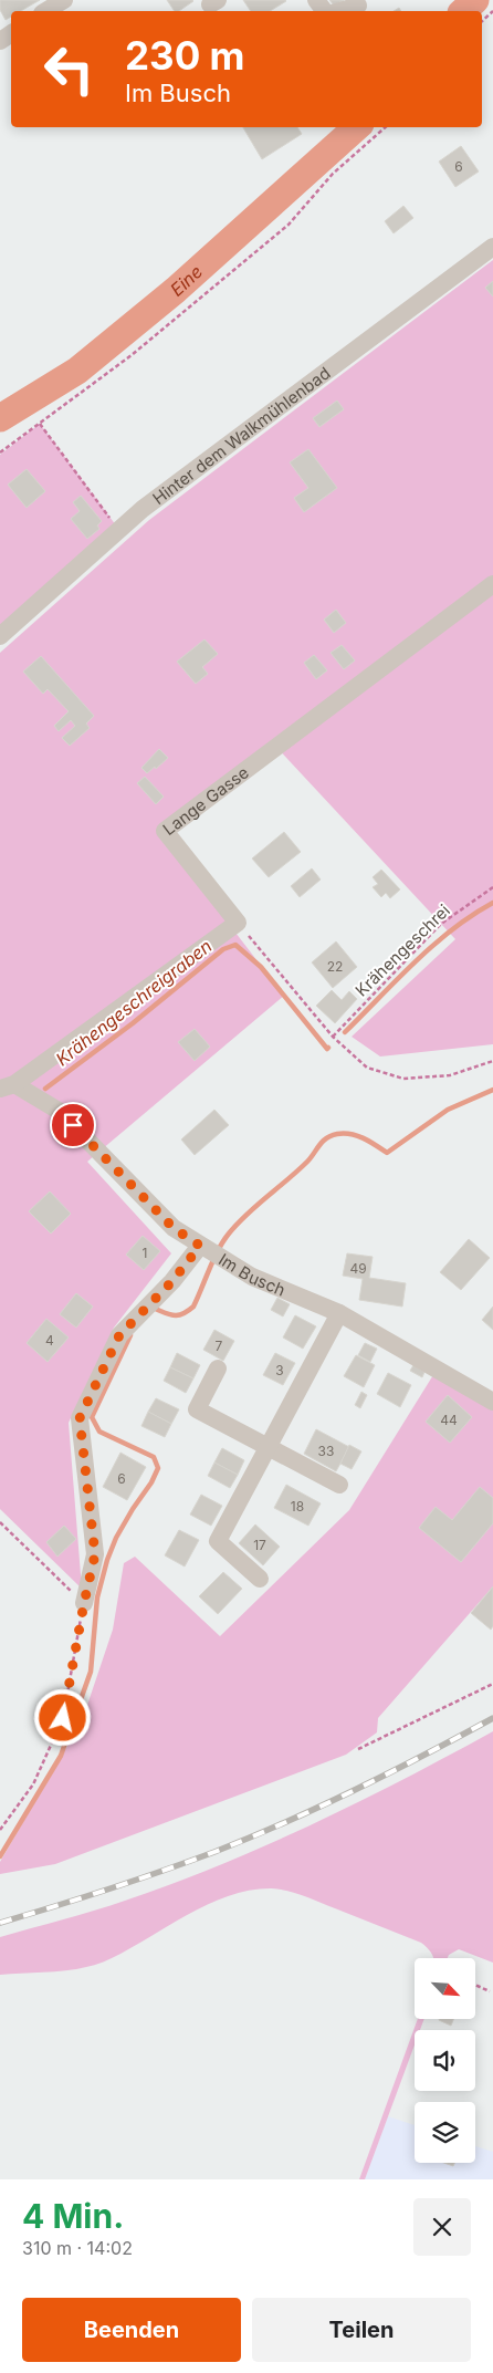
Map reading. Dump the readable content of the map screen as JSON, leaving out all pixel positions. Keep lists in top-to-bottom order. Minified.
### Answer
{"streets":{"street":["Hinter dem Walkmühlenbad","Lange Gasse","Im Busch"],"path":["Krähengeschrei"]},"water":["Eine","Krähengeschreigraben"],"house_numbers":["6","22","1","49","4","7","3","44","33","6","18","17"],"north":"bottom right","page":{"turn":["230 m","Im Busch"],"heading":["4 Min.","310 m · 14:02"],"buttons":["Beenden","Teilen"]}}
